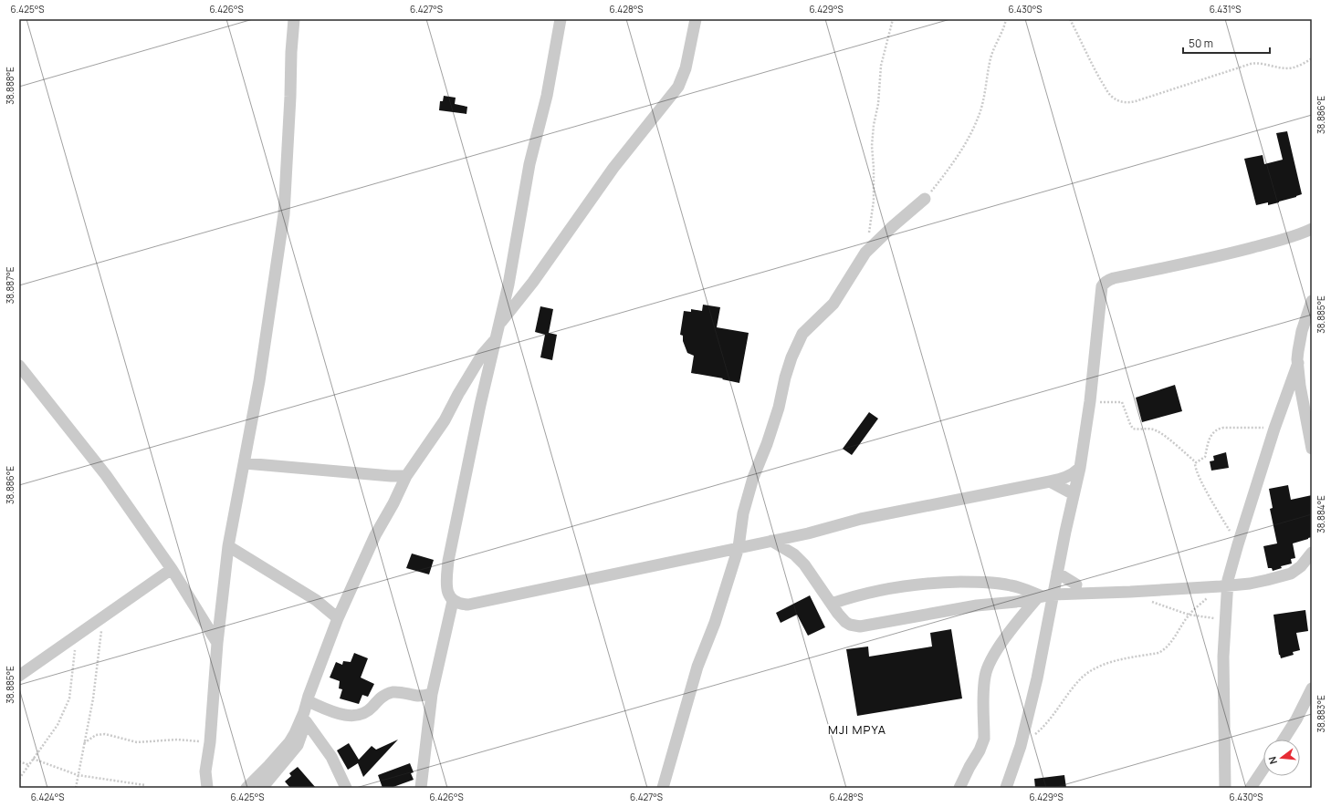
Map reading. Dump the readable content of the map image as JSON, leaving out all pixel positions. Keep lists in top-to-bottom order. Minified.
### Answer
{"districts":["MJI MPYA"],"scale_bar":"50 m","north":"left","coordinates":["6.425°S","6.426°S","6.427°S","6.428°S","6.429°S","6.430°S","6.431°S","38.888°E","38.886°E","38.887°E","38.885°E","38.884°E","38.883°E","6.424°S"]}
